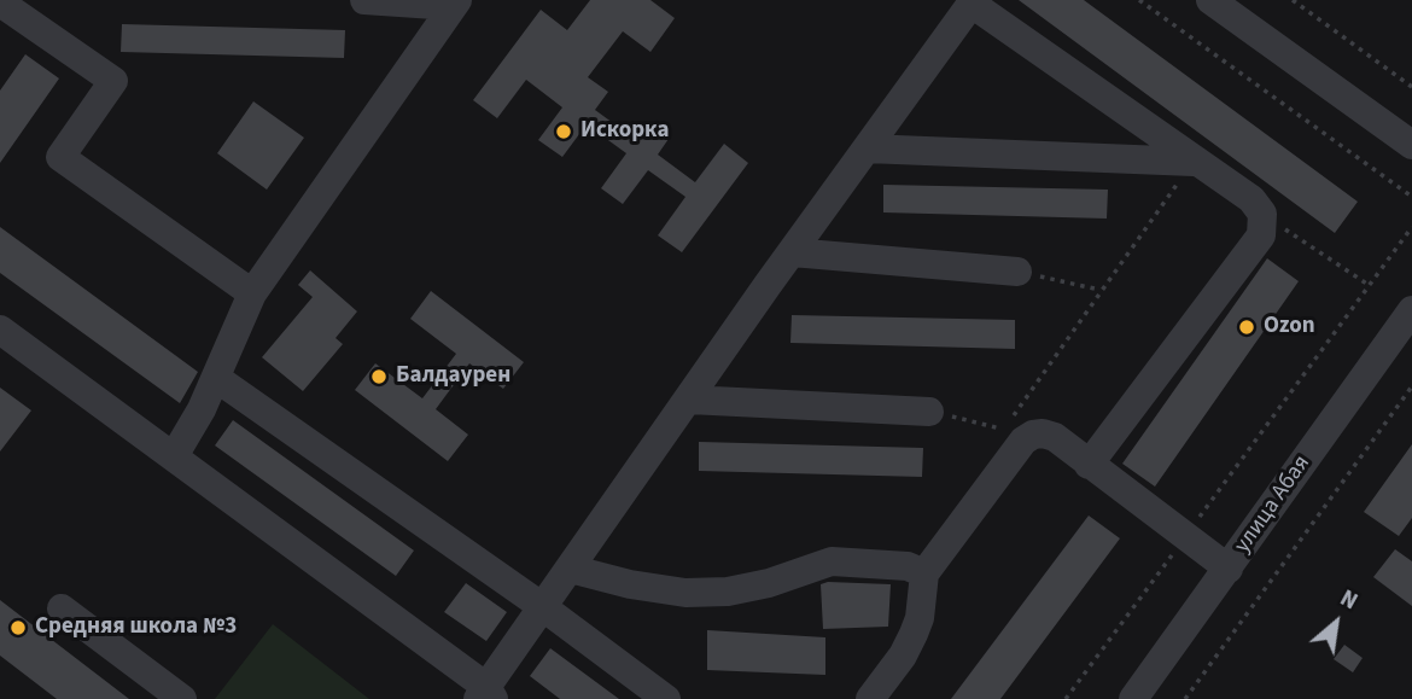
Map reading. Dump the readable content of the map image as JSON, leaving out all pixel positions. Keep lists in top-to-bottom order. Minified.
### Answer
{"streets":{"street":["улица Абая"]},"places":["Искоркa","Ozon","Балдаурен","Средняя школа №3"],"north":"top right"}
